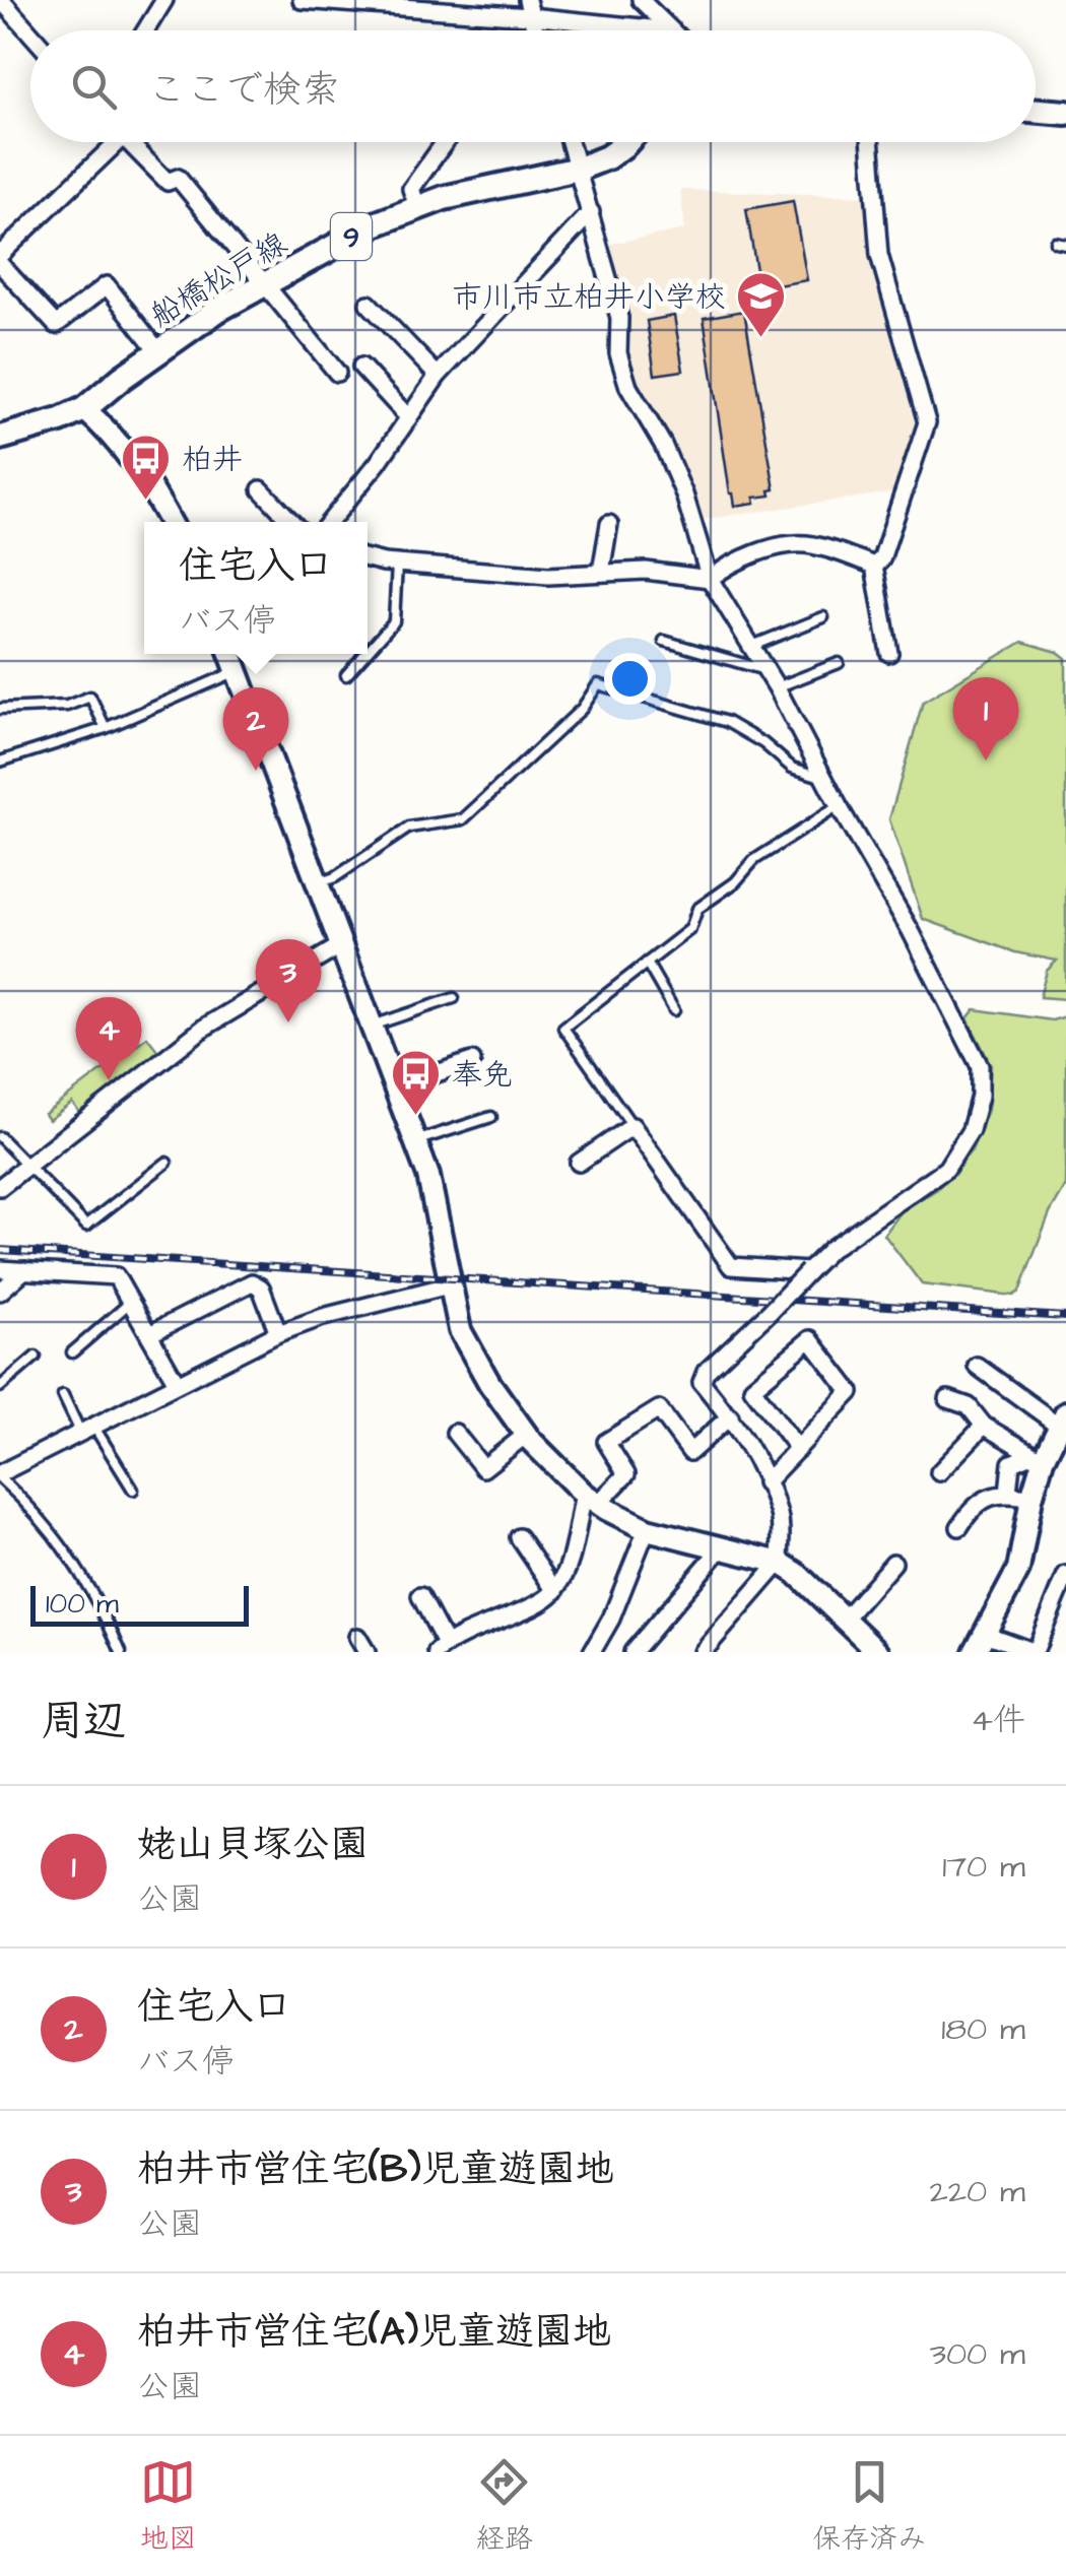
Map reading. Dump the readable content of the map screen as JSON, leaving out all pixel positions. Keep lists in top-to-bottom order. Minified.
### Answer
{"streets":{"main road":["9","船橋松戸線"]},"places":{"school or university":["市川市立柏井小学校"],"bus stop":["柏井","奉免"]},"scale_bar":"100 m","page":{"search":"ここで検索","popup":["住宅入口","バス停"],"pins":["1","2","3","4"],"scale":"100 m","heading":["周辺","4件"],"list":[{"mark":"1","name":"姥山貝塚公園","note":"公園","value":"170 m"},{"mark":"2","name":"住宅入口","note":"バス停","value":"180 m"},{"mark":"3","name":"柏井市営住宅(B)児童遊園地","note":"公園","value":"220 m"},{"mark":"4","name":"柏井市営住宅(A)児童遊園地","note":"公園","value":"300 m"}],"nav":["地図","経路","保存済み"]}}
